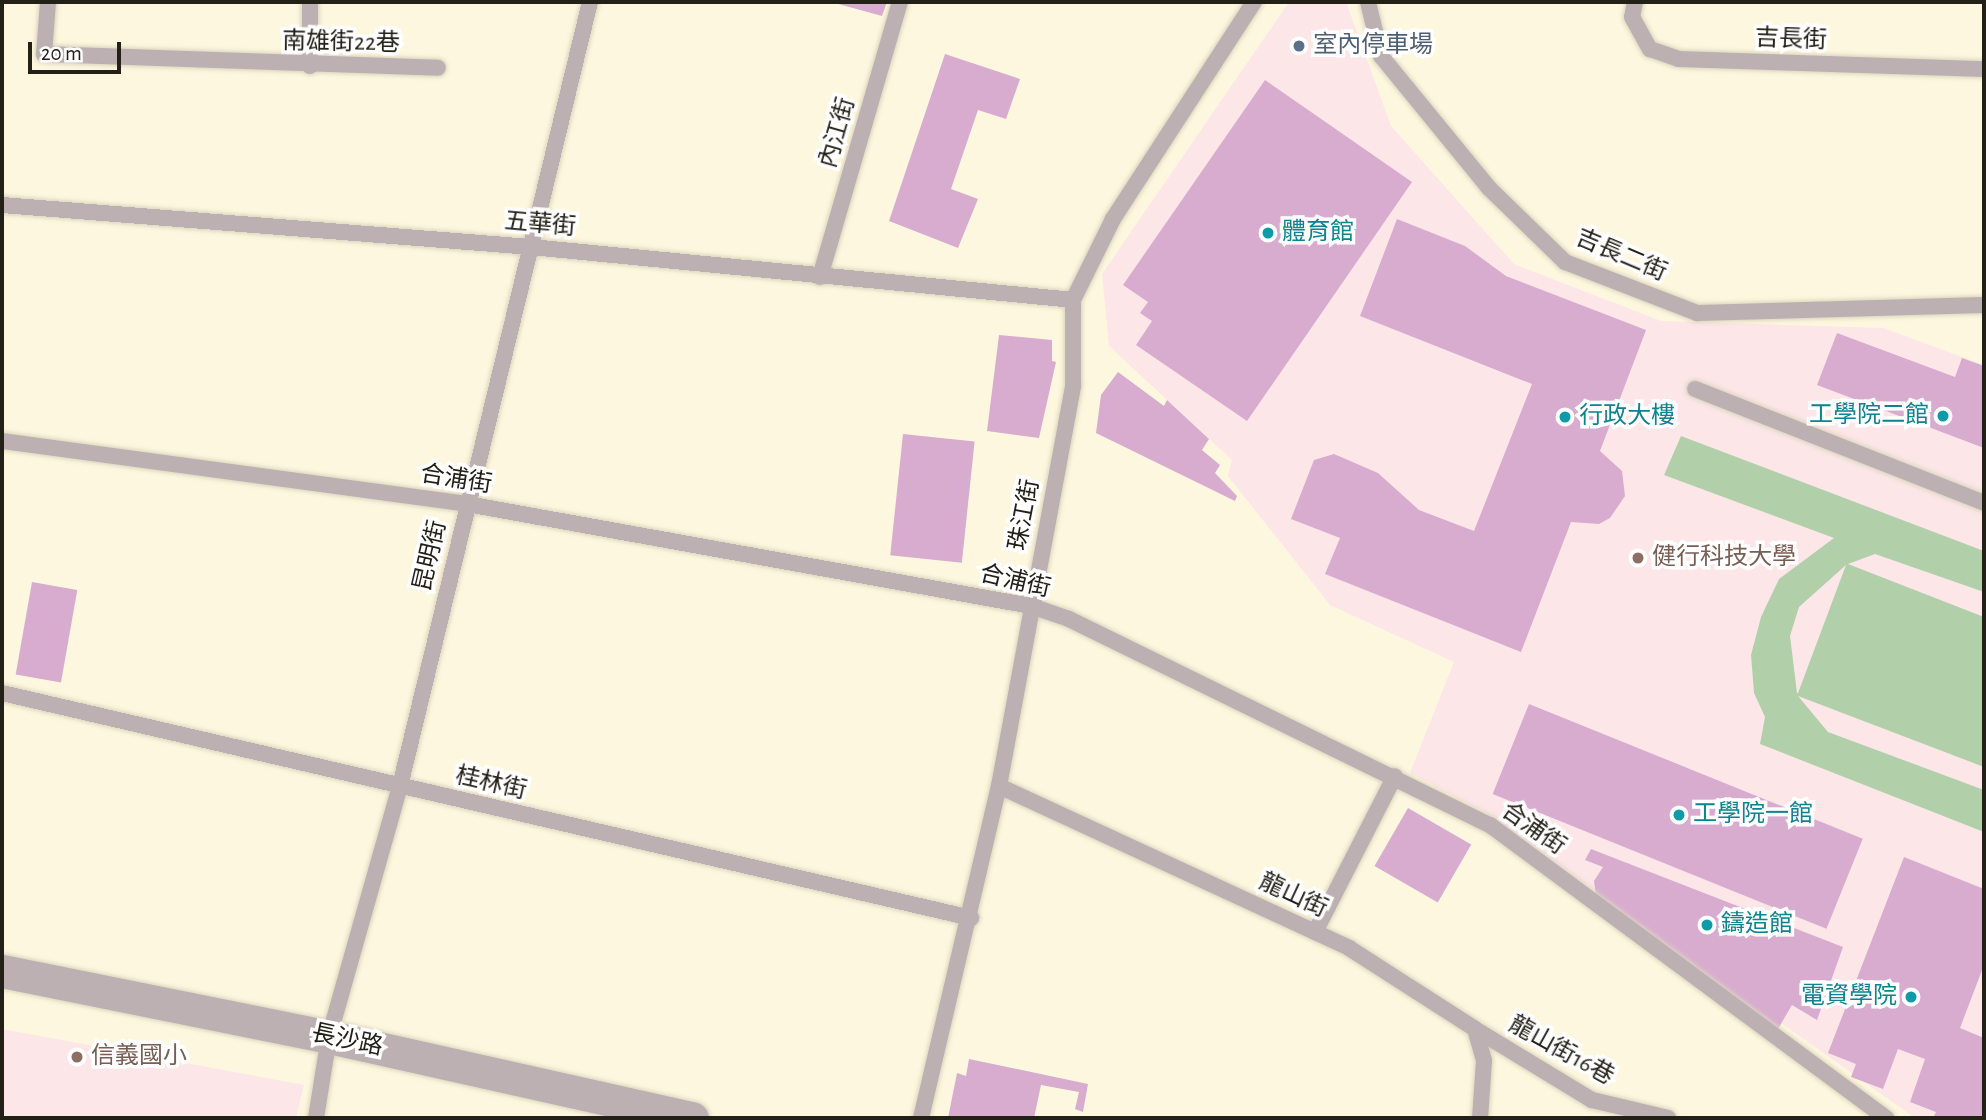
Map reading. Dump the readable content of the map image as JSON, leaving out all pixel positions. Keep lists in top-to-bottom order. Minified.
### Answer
{"streets":{"street":["長沙路"],"lane":["吉長街","南雄街22巷","內江街","五華街","吉長二街","合浦街","珠江街","昆明街","桂林街","龍山街","龍山街16巷"]},"crossings":[["內江街","五華街"],["五華街","珠江街"],["五華街","昆明街"],["合浦街","珠江街"],["合浦街","昆明街"],["珠江街","桂林街"],["珠江街","龍山街"],["昆明街","桂林街"],["昆明街","長沙路"],["龍山街","龍山街16巷"]],"places":["室內停車場","體育館","工學院二館","行政大樓","健行科技大學","工學院一館","鑄造館","電資學院","信義國小"],"scale_bar":"20 m"}
